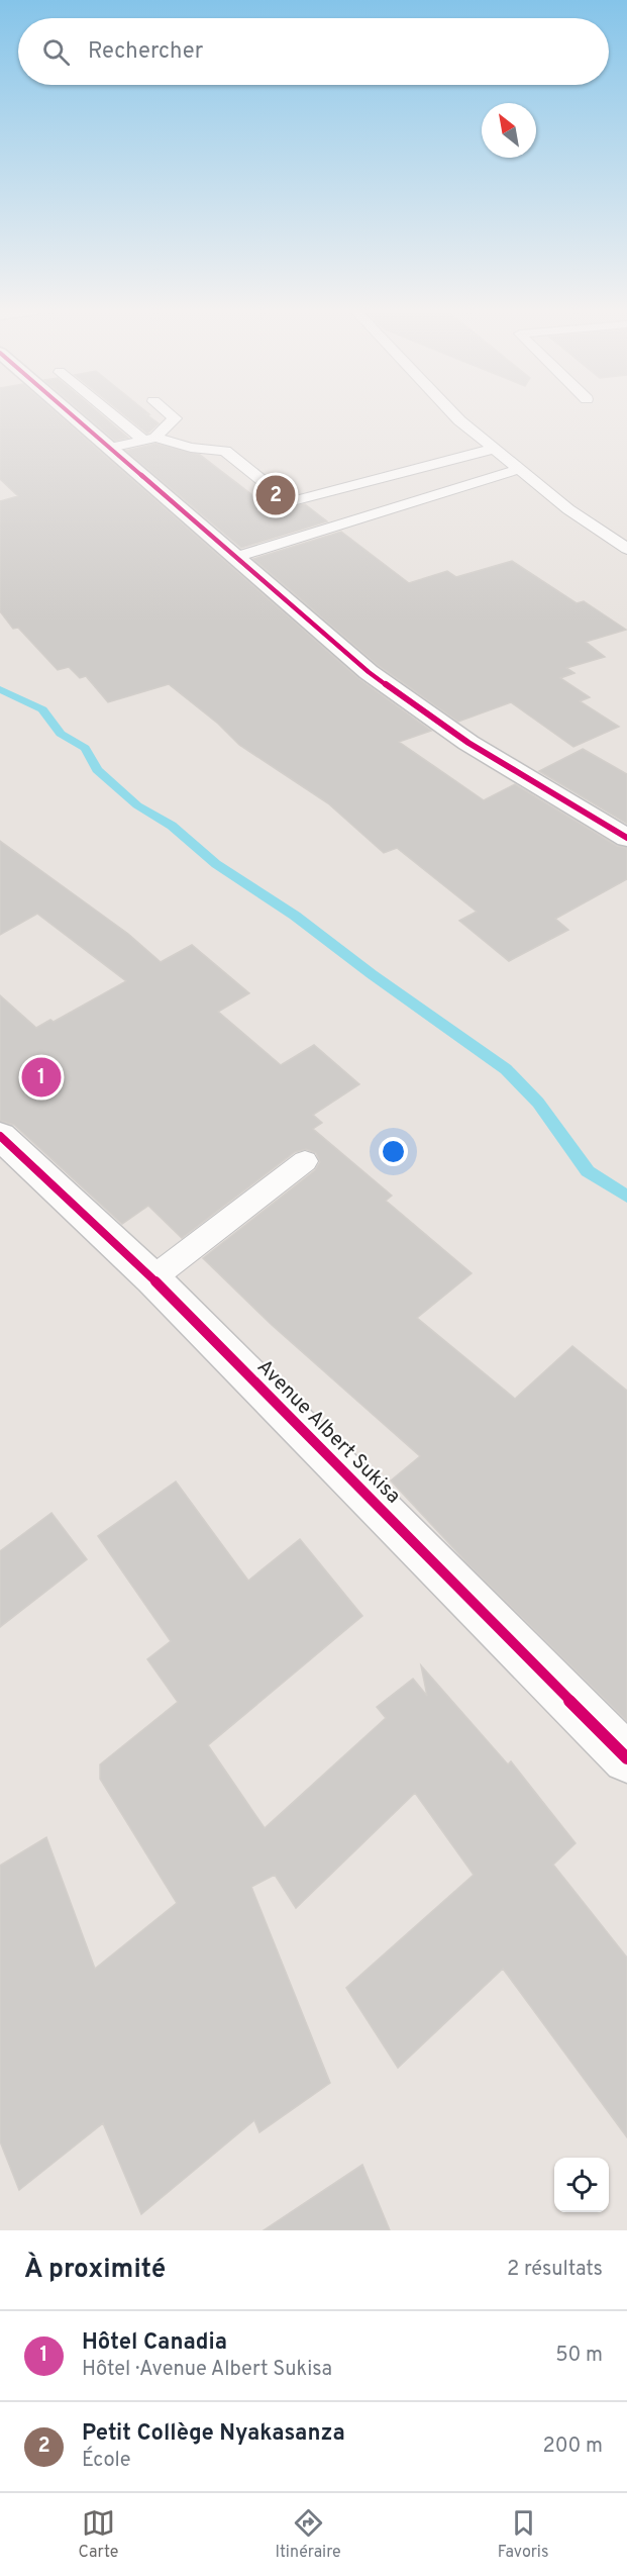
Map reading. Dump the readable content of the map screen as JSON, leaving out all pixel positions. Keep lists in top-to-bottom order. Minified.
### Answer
{"streets":{"street":["Avenue Albert Sukisa"]},"north":"top left","page":{"search":"Rechercher","pins":["2","1"],"heading":["À proximité","2 résultats"],"list":[{"mark":"1","name":"Hôtel Canadia","note":"Hôtel · Avenue Albert Sukisa","value":"50 m"},{"mark":"2","name":"Petit Collège Nyakasanza","note":"École","value":"200 m"}],"nav":["Carte","Itinéraire","Favoris"]}}
